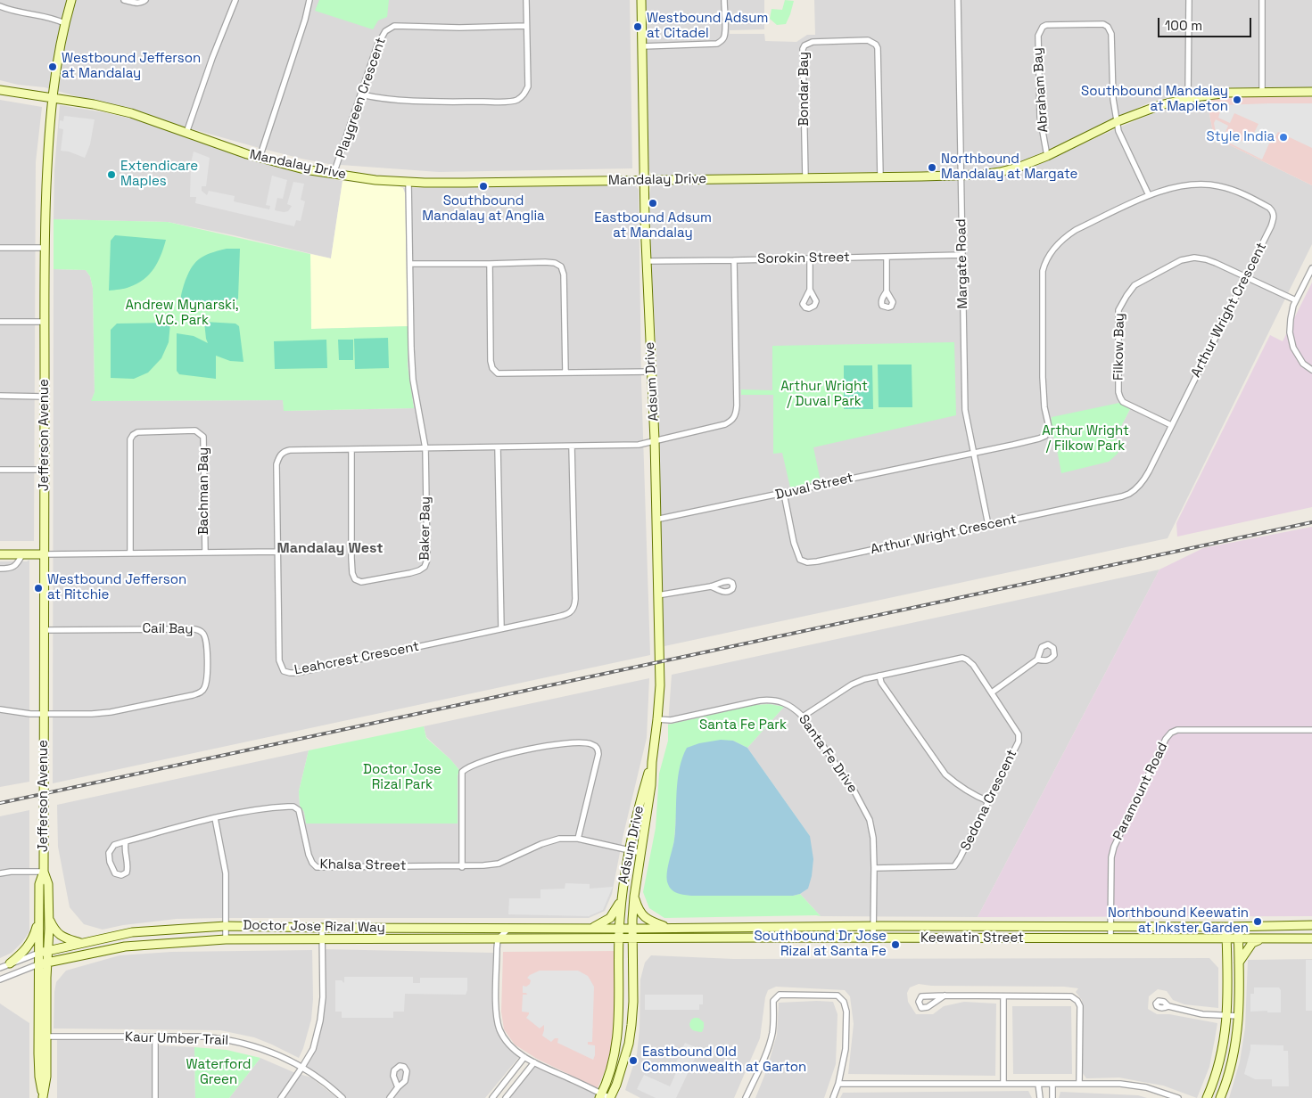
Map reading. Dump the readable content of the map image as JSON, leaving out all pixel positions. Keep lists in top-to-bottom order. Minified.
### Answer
{"streets":{"street":["Bondar Bay","Abraham Bay","Playgreen Crescent","Mandalay Drive","Sorokin Street","Margate Road","Arthur Wright Crescent","Filkow Bay","Adsum Drive","Jefferson Avenue","Duval Street","Bachman Bay","Baker Bay","Cail Bay","Leahcrest Crescent","Santa Fe Drive","Paramount Road","Sedona Crescent","Khalsa Street","Doctor Jose Rizal Way","Keewatin Street","Kaur Umber Trail"]},"crossings":[["Bondar Bay","Mandalay Drive"],["Abraham Bay","Mandalay Drive"],["Playgreen Crescent","Mandalay Drive"],["Mandalay Drive","Margate Road"],["Mandalay Drive","Adsum Drive"],["Mandalay Drive","Jefferson Avenue"],["Sorokin Street","Margate Road"],["Sorokin Street","Adsum Drive"],["Sorokin Street","Leahcrest Crescent"],["Margate Road","Arthur Wright Crescent"],["Margate Road","Duval Street"],["Arthur Wright Crescent","Filkow Bay"],["Arthur Wright Crescent","Duval Street"],["Adsum Drive","Duval Street"],["Adsum Drive","Leahcrest Crescent"],["Adsum Drive","Santa Fe Drive"],["Adsum Drive","Khalsa Street"],["Adsum Drive","Doctor Jose Rizal Way"],["Adsum Drive","Keewatin Street"],["Jefferson Avenue","Cail Bay"],["Jefferson Avenue","Doctor Jose Rizal Way"],["Jefferson Avenue","Kaur Umber Trail"],["Baker Bay","Leahcrest Crescent"],["Santa Fe Drive","Sedona Crescent"],["Santa Fe Drive","Keewatin Street"],["Paramount Road","Keewatin Street"],["Doctor Jose Rizal Way","Keewatin Street"]],"districts":["Mandalay West"],"parks":["Andrew Mynarski, V.C. Park","Arthur Wright / Duval Park","Arthur Wright / Filkow Park","Santa Fe Park","Doctor Jose Rizal Park","Waterford Green"],"places":["Westbound Adsum at Citadel","Westbound Jefferson at Mandalay","Southbound Mandalay at Mapleton","Style India","Northbound Mandalay at Margate","Extendicare Maples","Southbound Mandalay at Anglia","Eastbound Adsum at Mandalay","Westbound Jefferson at Ritchie","Northbound Keewatin at Inkster Garden","Southbound Dr Jose Rizal at Santa Fe","Eastbound Old Commonwealth at Garton"],"scale_bar":"100 m"}
